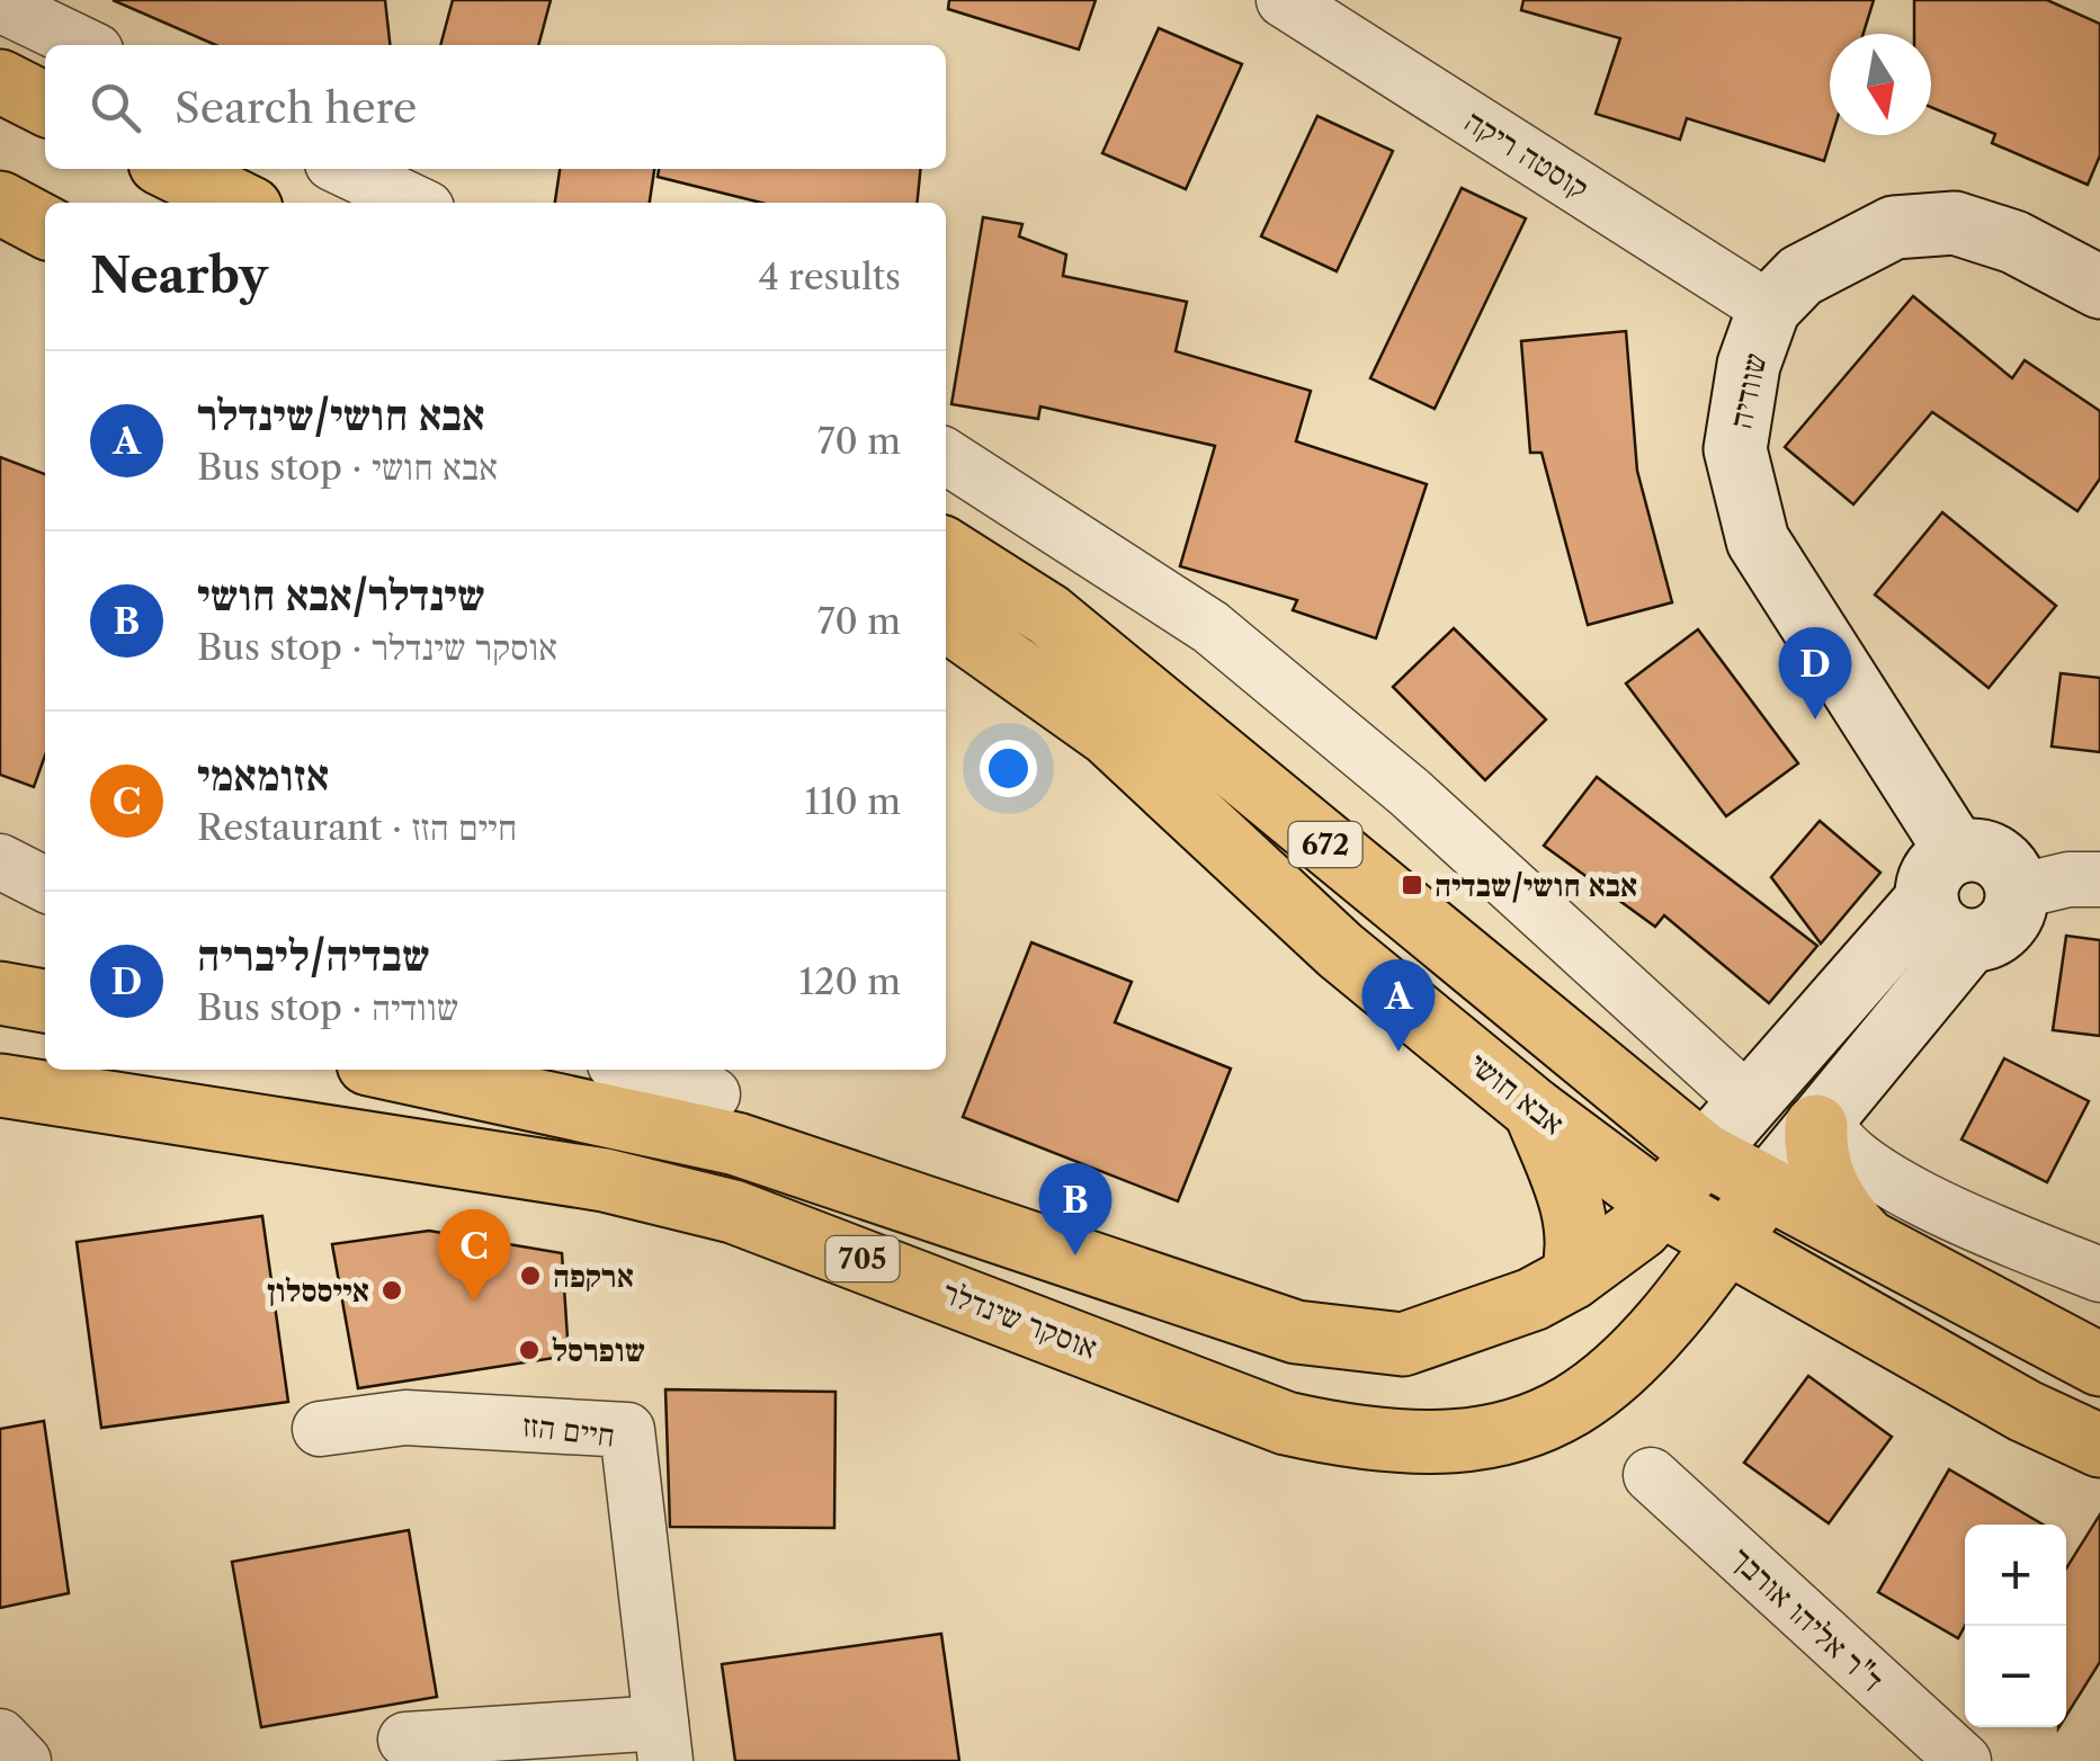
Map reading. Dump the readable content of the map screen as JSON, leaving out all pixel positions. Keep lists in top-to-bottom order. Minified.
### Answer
{"streets":{"main road":["672","אבא חושי","705","אוסקר שינדלר"],"street":["קוסטה ריקה","שוודיה","חיים הזז","ד\"ר אליהו אורבך"]},"crossings":[["קוסטה ריקה","שוודיה"],["672","705"],["672","אוסקר שינדלר"],["אבא חושי","705"],["אבא חושי","אוסקר שינדלר"]],"places":{"transit":["אבא חושי/שבדיה"],"other":["ארקפה","אייססלון","שופרסל"]},"north":"bottom","page":{"search":"Search here","heading":["Nearby","4 results"],"list":[{"mark":"A","name":"אבא חושי/שינדלר","note":"Bus stop · אבא חושי","value":"70 m"},{"mark":"B","name":"שינדלר/אבא חושי","note":"Bus stop · אוסקר שינדלר","value":"70 m"},{"mark":"C","name":"אזומאמי","note":"Restaurant · חיים הזז","value":"110 m"},{"mark":"D","name":"שבדיה/ליבריה","note":"Bus stop · שוודיה","value":"120 m"}],"pins":["D","A","B","C"],"map_buttons":["+","−"]}}
